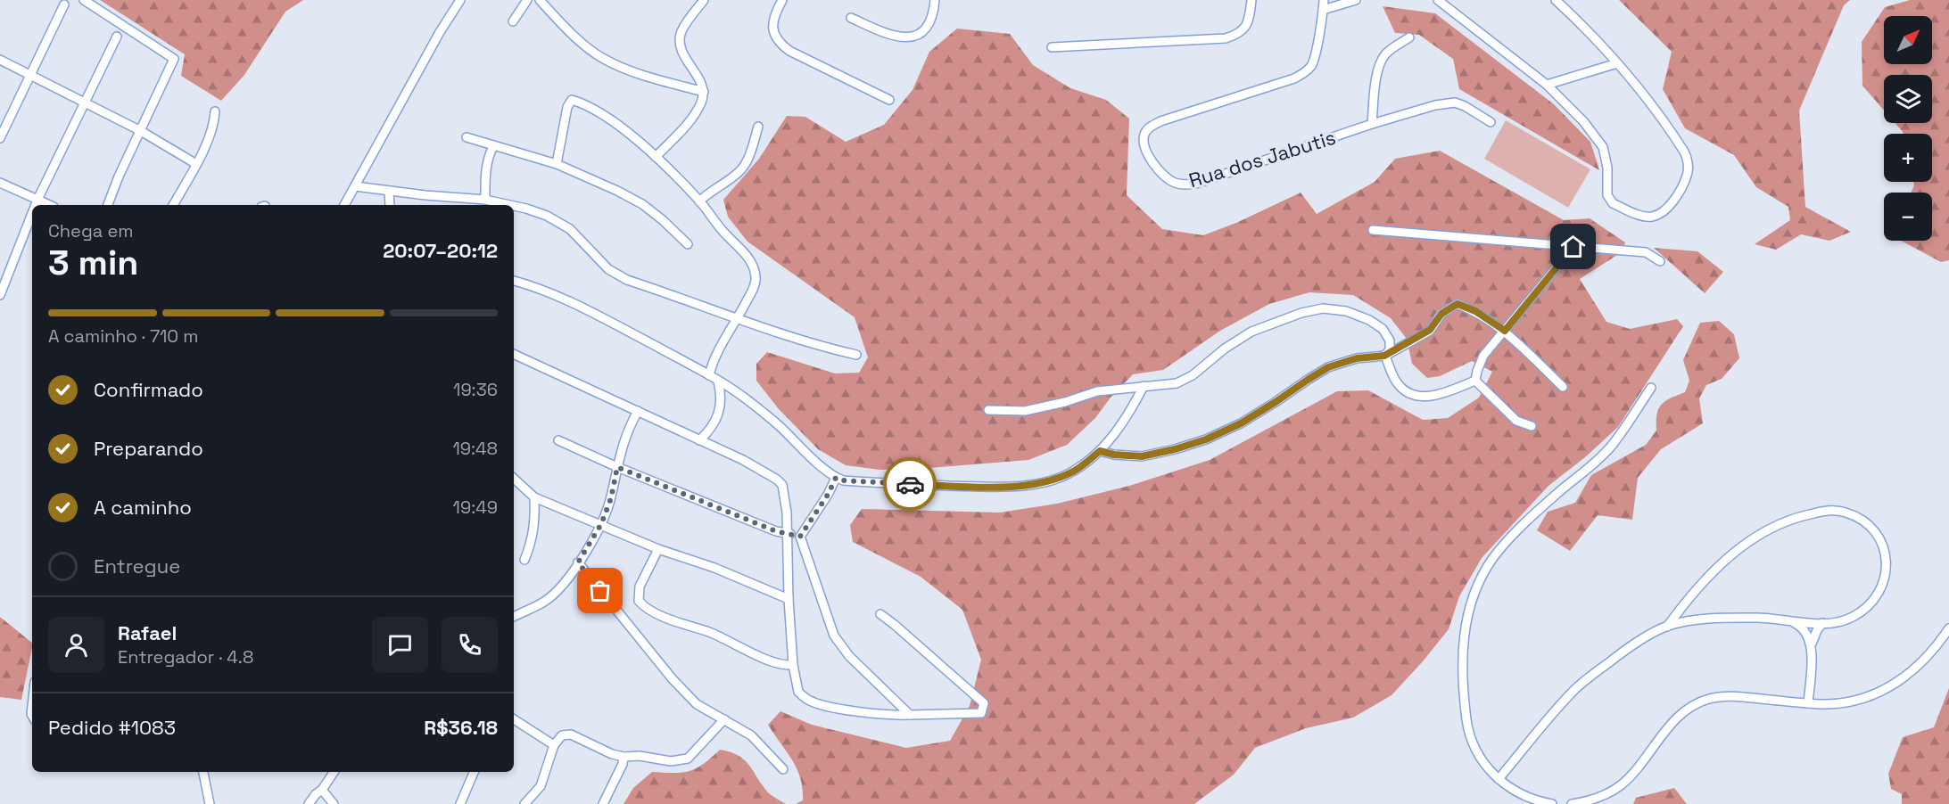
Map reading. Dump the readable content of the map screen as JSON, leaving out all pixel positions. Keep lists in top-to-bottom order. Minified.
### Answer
{"streets":{"street":["Rua dos Jabutis"]},"north":"top right","page":{"map_buttons":["+","−"],"heading":["3 min","Chega em","20:07–20:12"],"panel":["Rafael","Entregador · 4.8","Pedido #1083","R$36.18"],"bar":"A caminho · 710 m","list":[["Confirmado","19:36"],["Preparando","19:48"],["A caminho","19:49"],"Entregue"]}}
